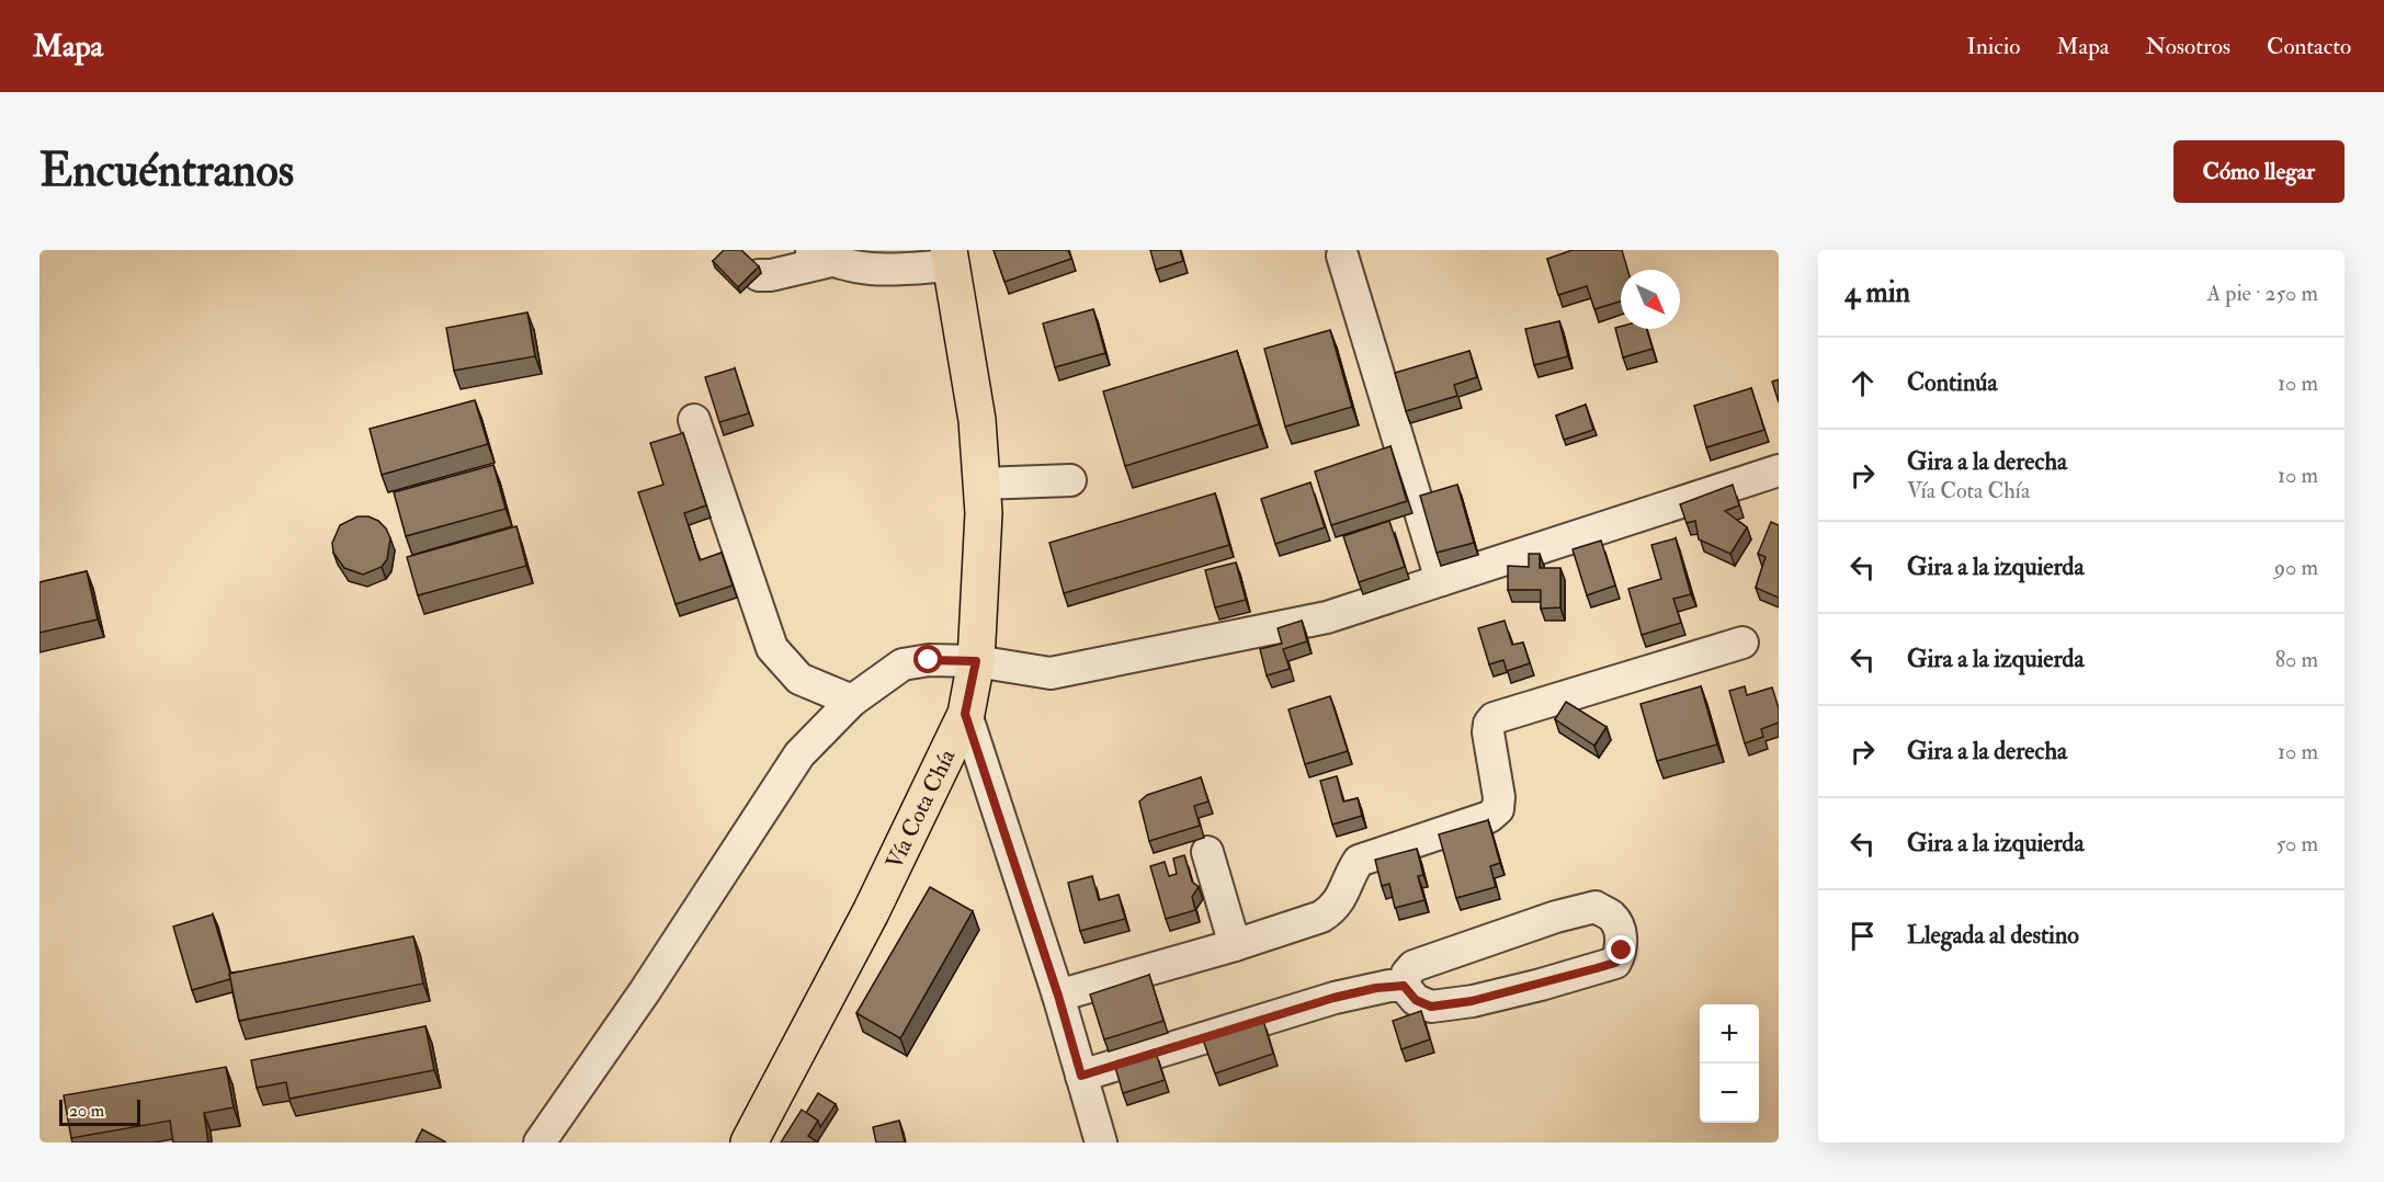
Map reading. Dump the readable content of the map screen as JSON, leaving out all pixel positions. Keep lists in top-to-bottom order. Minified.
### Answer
{"streets":{"main road":["Vía Cota Chía"]},"scale_bar":"20 m","north":"bottom right","page":{"header":"Mapa","nav":["Inicio","Mapa","Nosotros","Contacto"],"buttons":"Cómo llegar","title":"Encuéntranos","heading":["4 min","A pie · 250 m"],"list":[["Continúa","10 m"],["Gira a la derecha","Vía Cota Chía","10 m"],["Gira a la izquierda","90 m"],["Gira a la izquierda","80 m"],["Gira a la derecha","10 m"],["Gira a la izquierda","50 m"],"Llegada al destino"],"map_buttons":["+","−"],"scale":"20 m"}}
